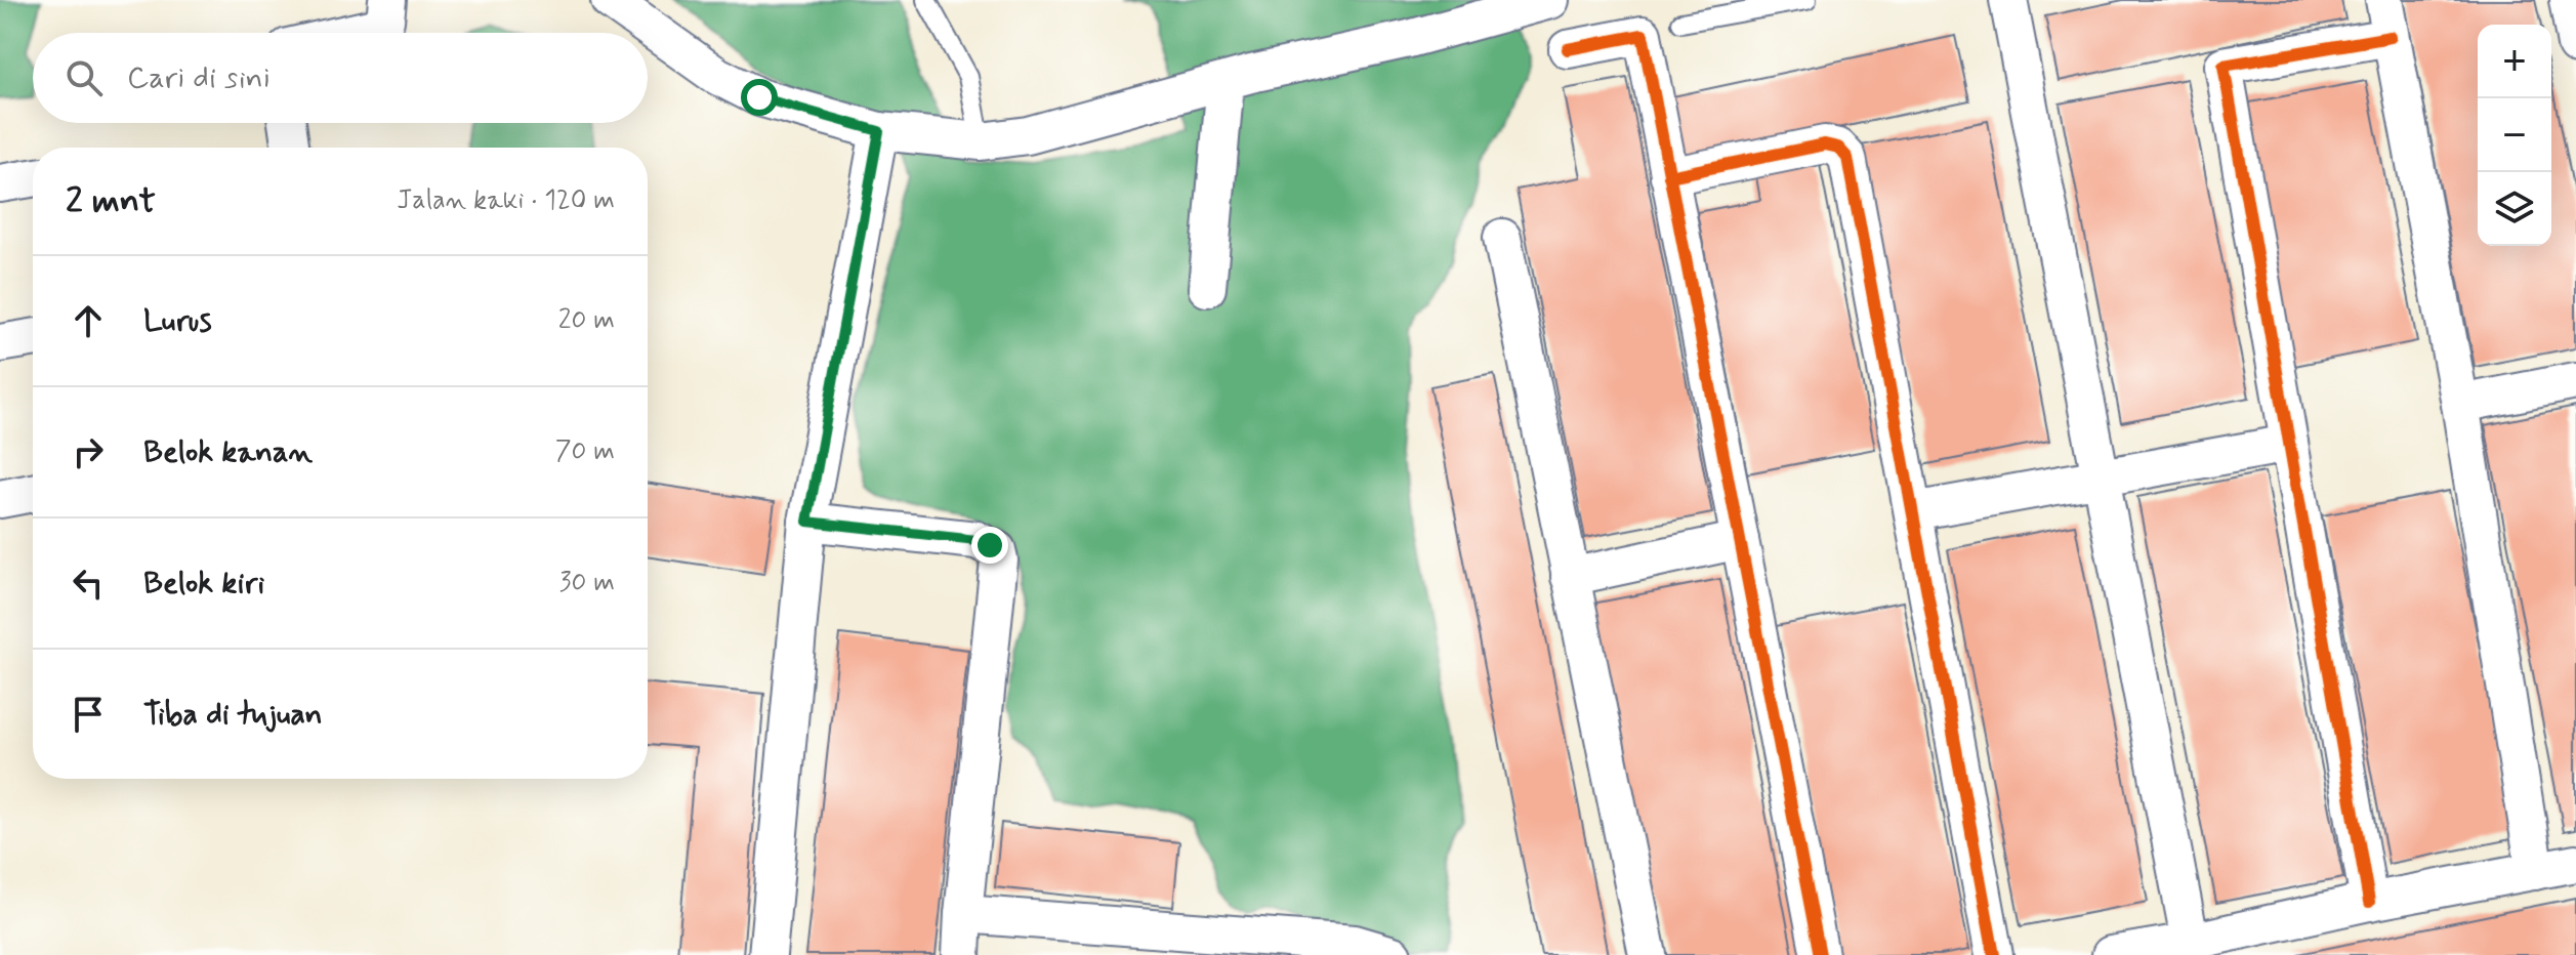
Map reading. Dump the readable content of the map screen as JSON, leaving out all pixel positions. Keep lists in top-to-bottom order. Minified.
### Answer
{"page":{"map_buttons":["+","−"],"search":"Cari di sini","heading":["2 mnt","Jalan kaki · 120 m"],"list":[["Lurus","20 m"],["Belok kanan","70 m"],["Belok kiri","30 m"],"Tiba di tujuan"]}}
